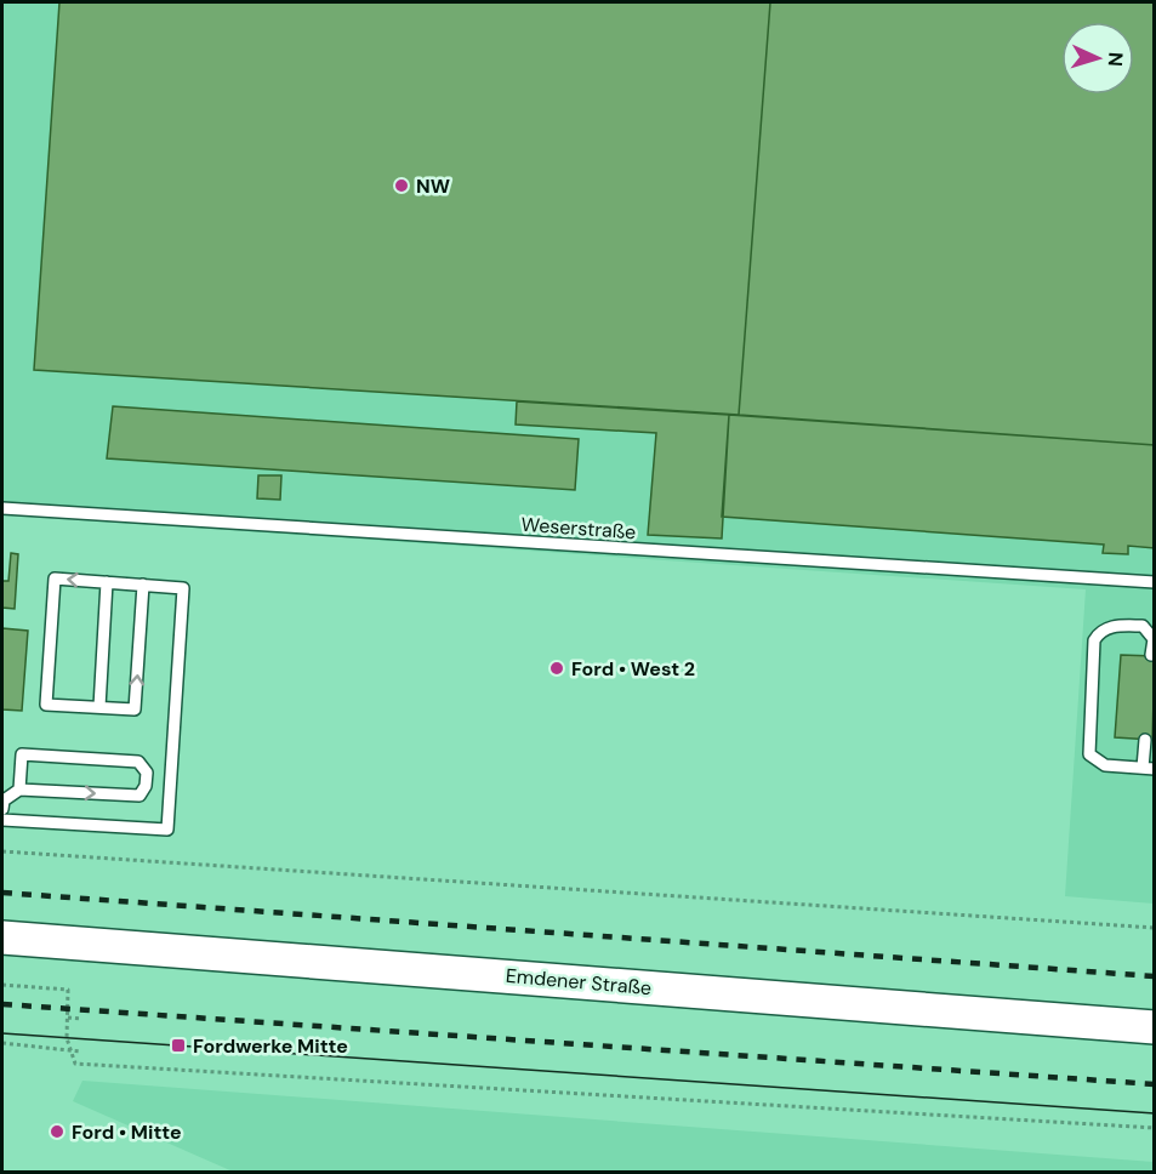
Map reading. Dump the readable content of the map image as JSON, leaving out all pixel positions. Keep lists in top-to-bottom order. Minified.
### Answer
{"streets":{"street":["Emdener Straße"],"lane":["Weserstraße"]},"places":{"other":["NW","Ford • West 2","Ford • Mitte"],"transit":["Fordwerke Mitte"]},"north":"right"}
